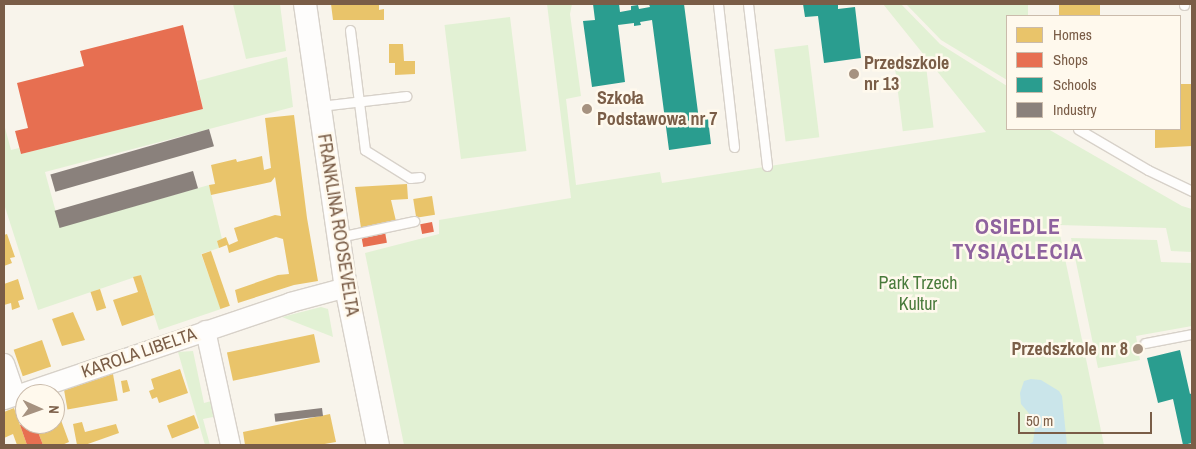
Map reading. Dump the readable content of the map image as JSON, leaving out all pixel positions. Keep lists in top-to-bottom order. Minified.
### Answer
{"streets":{"street":["FRANKLINA ROOSEVELTA","KAROLA LIBELTA"]},"crossings":[["FRANKLINA ROOSEVELTA","KAROLA LIBELTA"]],"districts":["OSIEDLE TYSIĄCLECIA"],"parks":["Park Trzech Kultur"],"places":["Przedszkole nr 13","Szkoła Podstawowa nr 7","Przedszkole nr 8"],"legend":["Homes","Shops","Schools","Industry"],"scale_bar":"50 m","north":"right"}
